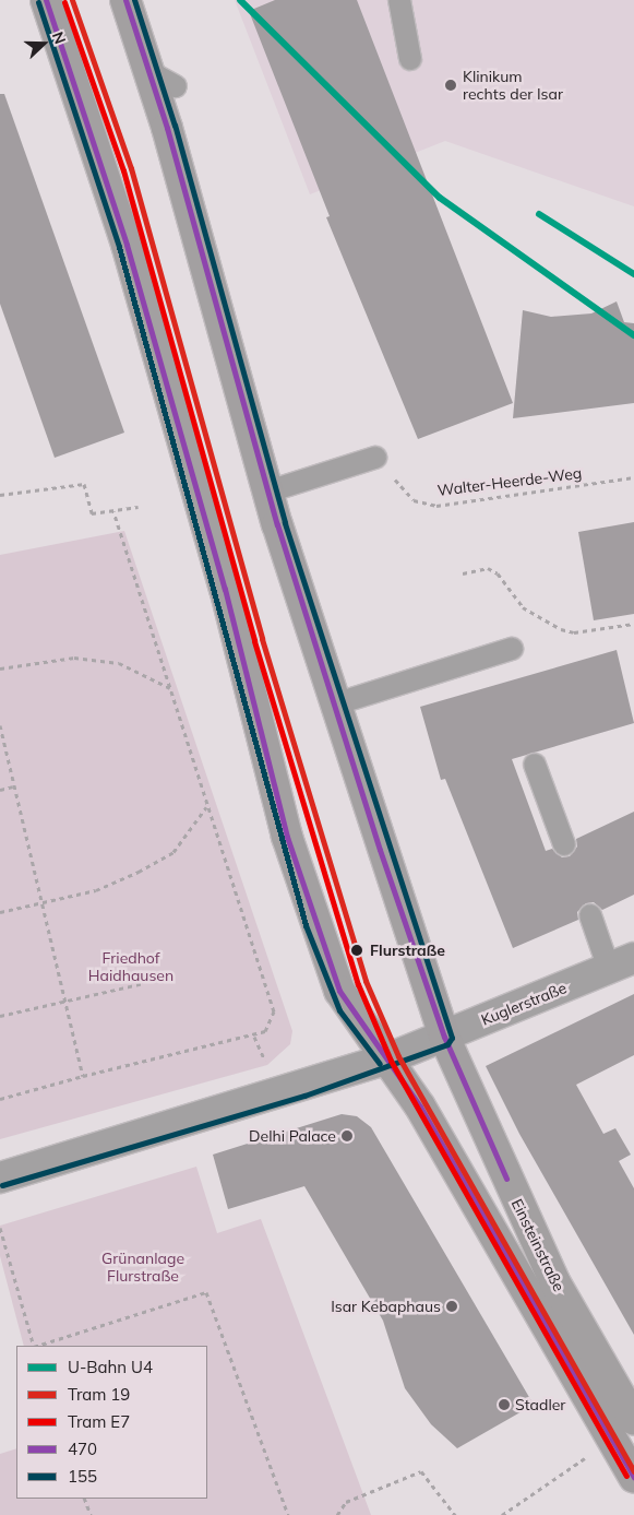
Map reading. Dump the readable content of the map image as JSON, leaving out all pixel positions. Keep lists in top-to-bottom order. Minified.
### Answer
{"streets":{"main road":["Einsteinstraße"],"street":["Kuglerstraße"],"path":["Walter-Heerde-Weg"]},"crossings":[["Kuglerstraße","Einsteinstraße"]],"parks":["Friedhof Haidhausen","Grünanlage Flurstraße"],"places":["Klinikum rechts der Isar","Flurstraße","Delhi Palace","Isar Kebaphaus","Stadler"],"lines":["metro line U4","tram line 19","transit line 470","transit line 155","tram line E7"],"legend":["U-Bahn U4","Tram 19","Tram E7","470","155"],"north":"right"}
